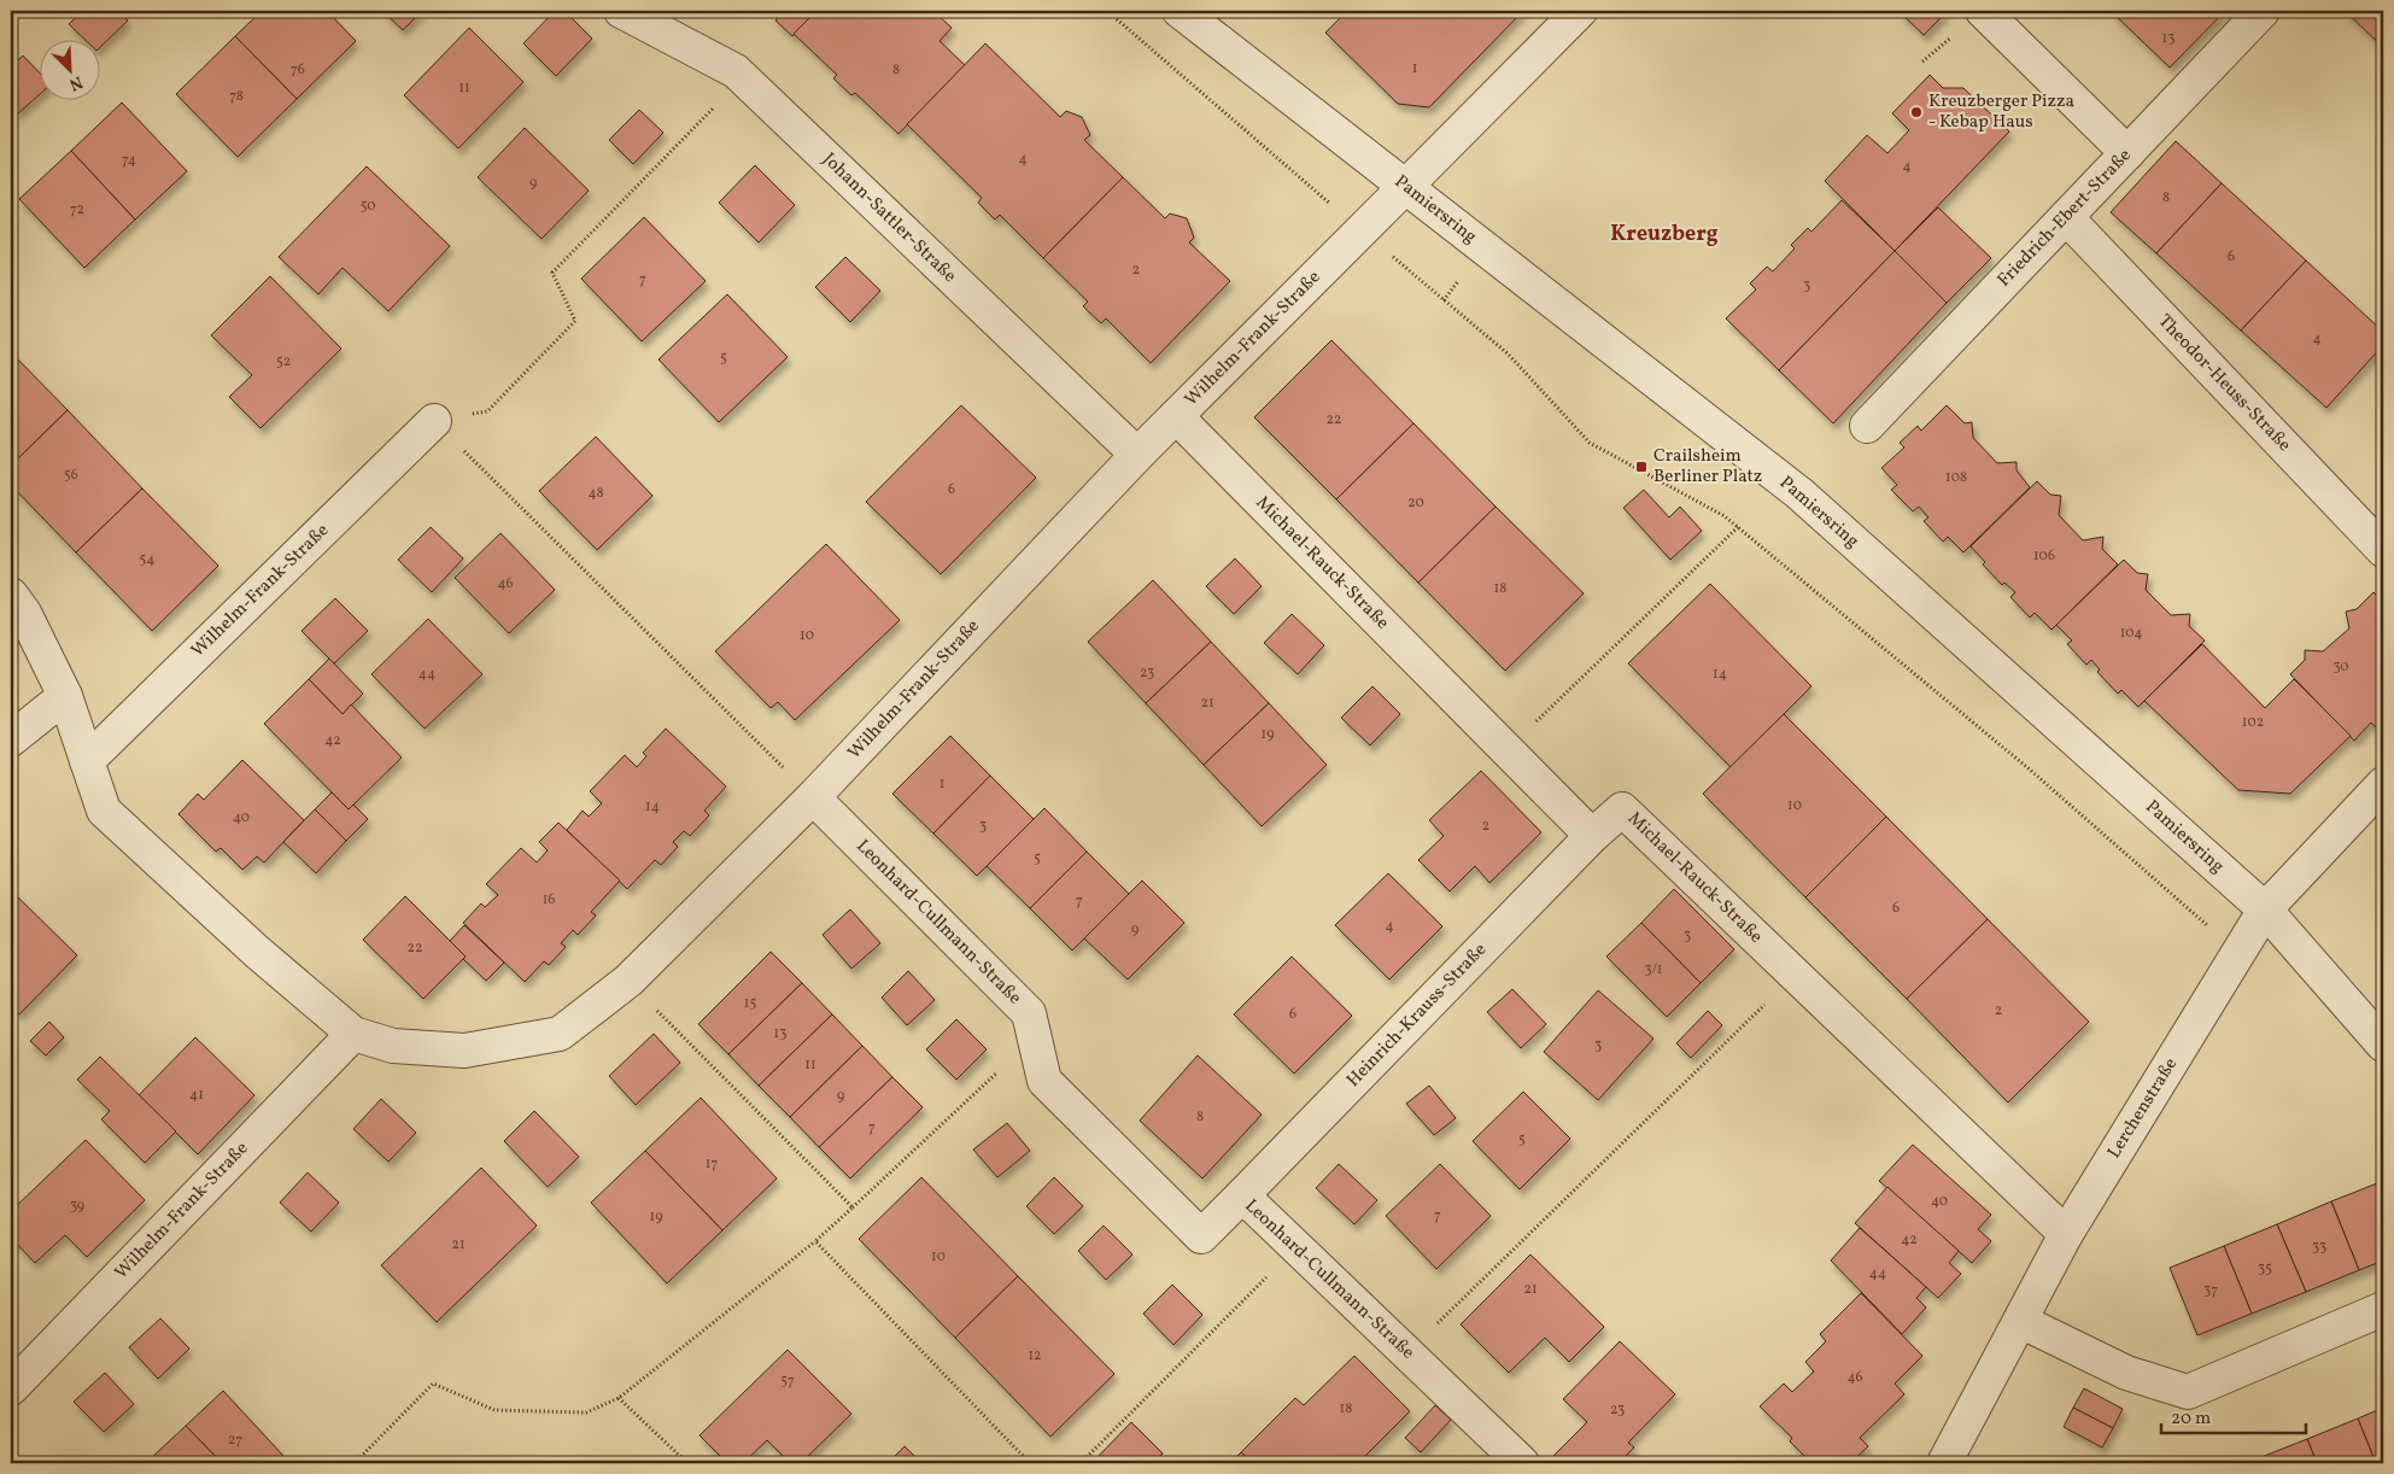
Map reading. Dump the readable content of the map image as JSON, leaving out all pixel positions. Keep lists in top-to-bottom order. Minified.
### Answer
{"streets":{"street":["Pamiersring","Johann-Sattler-Straße","Friedrich-Ebert-Straße","Wilhelm-Frank-Straße","Theodor-Heuss-Straße","Michael-Rauck-Straße","Leonhard-Cullmann-Straße","Heinrich-Krauss-Straße","Lerchenstraße"]},"crossings":[["Pamiersring","Wilhelm-Frank-Straße"],["Pamiersring","Lerchenstraße"],["Johann-Sattler-Straße","Wilhelm-Frank-Straße"],["Friedrich-Ebert-Straße","Theodor-Heuss-Straße"],["Wilhelm-Frank-Straße","Michael-Rauck-Straße"],["Wilhelm-Frank-Straße","Leonhard-Cullmann-Straße"],["Michael-Rauck-Straße","Heinrich-Krauss-Straße"],["Michael-Rauck-Straße","Lerchenstraße"],["Leonhard-Cullmann-Straße","Heinrich-Krauss-Straße"]],"districts":["Kreuzberg"],"places":{"other":["Kreuzberger Pizza - Kebap Haus"],"transit":["Crailsheim Berliner Platz"]},"house_numbers":["13","1","76","8","11","78","4","74","4","9","8","50","72","6","2","7","3","4","5","52","22","56","108","6","48","20","106","54","46","18","104","10","30","23","44","14","21","102","19","42","1","10","14","40","3","2","5","16","7","6","4","9","3","22","3/1","15","2","6","13","3","11","41","9","8","7","5","17","40","39","7","19","42","21","33","10","35","44","21","37","12","46","57","18","23","27"],"scale_bar":"20 m","north":"bottom right"}
